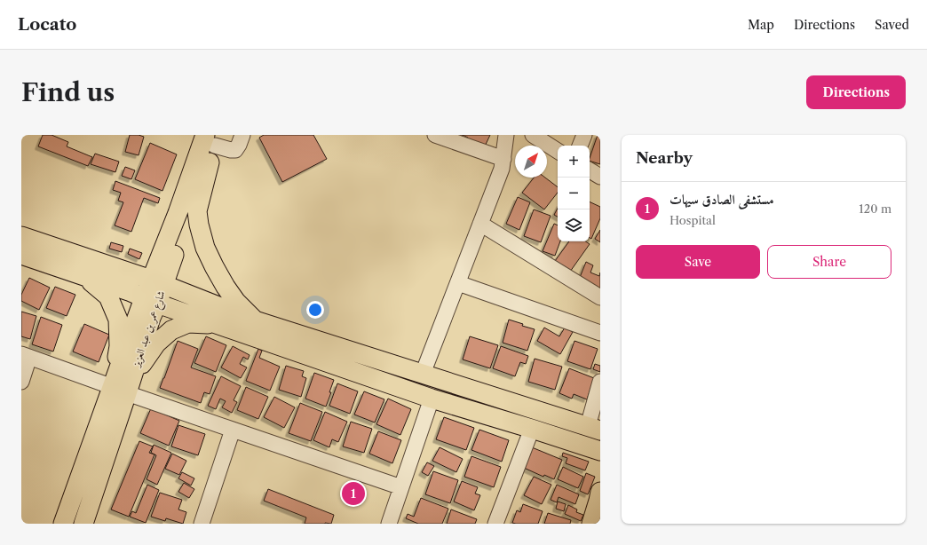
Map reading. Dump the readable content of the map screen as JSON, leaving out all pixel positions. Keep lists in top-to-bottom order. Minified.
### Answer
{"streets":{"main road":["شارع عمر بن عبد العزيز"]},"north":"top right","page":{"header":"Locato","nav":["Map","Directions","Saved"],"buttons":["Directions",["Save","Share"]],"title":"Find us","heading":"Nearby","map_buttons":["+","−"],"list":[{"mark":"1","name":"مستشفى الصادق سيهات","note":"Hospital","value":"120 m"}],"pins":"1"}}
